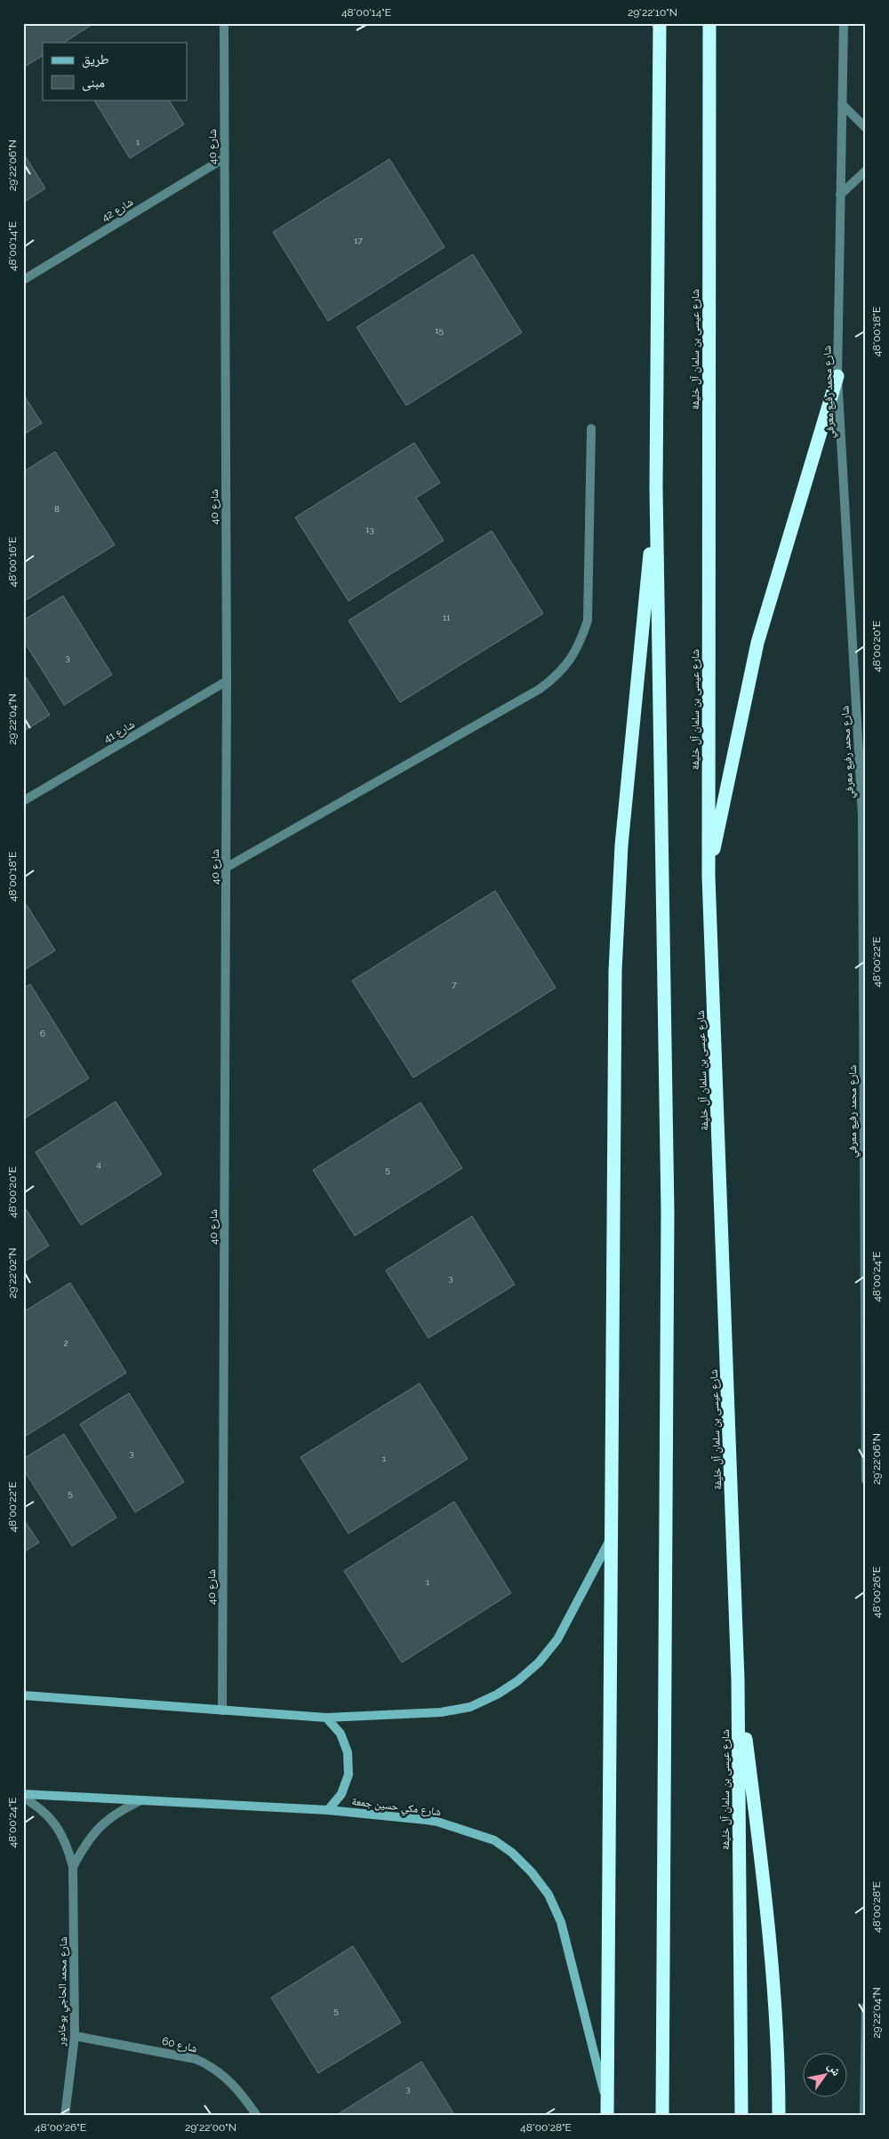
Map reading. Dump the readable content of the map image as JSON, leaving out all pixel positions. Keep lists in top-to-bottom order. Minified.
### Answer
{"streets":{"highway":["شارع عيسى بن سلمان آل خليفة"],"street":["شارع 40","شارع 42","شارع محمد رفيع معرفي","شارع 41","شارع مكي حسين جمعة","شارع محمد الحاجي بوخادور","شارع 60"]},"crossings":[["شارع 40","شارع 42"],["شارع 40","شارع 41"],["شارع مكي حسين جمعة","شارع محمد الحاجي بوخادور"],["شارع محمد الحاجي بوخادور","شارع 60"]],"house_numbers":["1","17","15","8","13","11","3","7","6","4","5","3","2","3","1","5","1","5","3"],"legend":["طريق","مبنى"],"north":"top right","coordinates":["48°00'14\"E","29°22'10\"N","29°22'06\"N","48°00'18\"E","48°00'16\"E","48°00'20\"E","29°22'04\"N","48°00'22\"E","29°22'02\"N","48°00'24\"E","48°00'26\"E","48°00'28\"E","29°22'00\"N"]}
